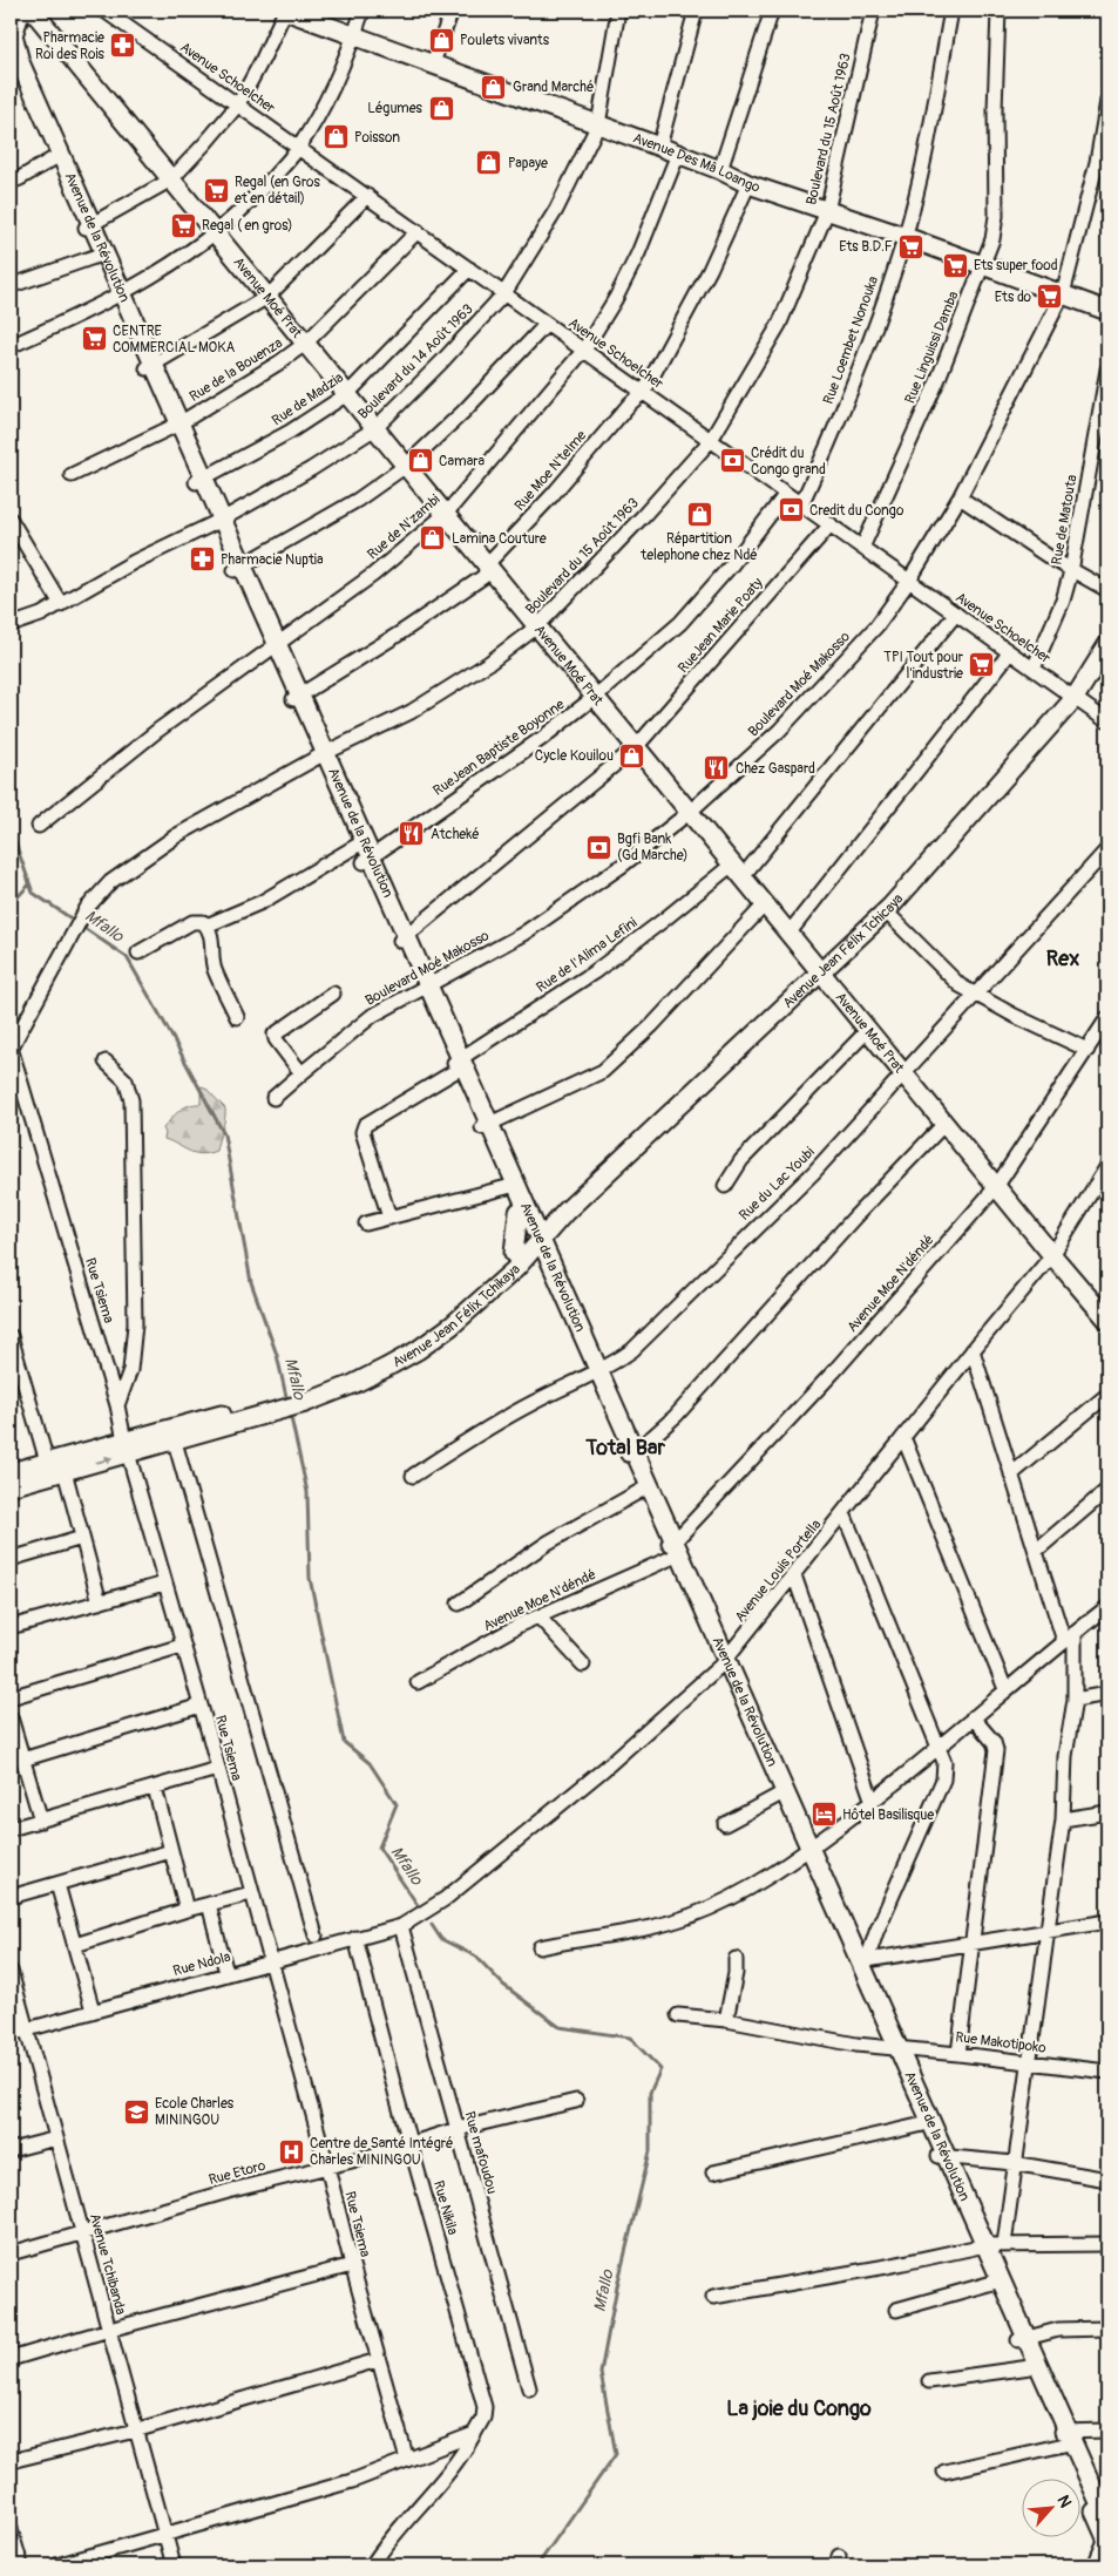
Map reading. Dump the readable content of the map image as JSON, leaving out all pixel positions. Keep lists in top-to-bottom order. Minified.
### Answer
{"streets":{"street":["Avenue Schoelcher","Boulevard du 15 Août 1963","Avenue Des Mâ Loango","Avenue de la Révolution","Avenue Moé Prat","Rue Loembet Nonouka","Rue Linguissi Damba","Boulevard du 14 Août 1963","Rue de la Bouenza","Rue de Madzia","Rue Moe N'telme","Rue de Matouta","Rue de N'zambi","RueJean Marie Poaty","Boulevard Moé Makosso","RueJean Baptiste Boyonne","Avenue Jean Félix Tchicaya","Rue de l'Alima Lefini","Rue du Lac Youbi","Avenue Moe N'déndé","Rue Tsiema","Avenue Jean Félix Tchikaya","Avenue Louis Portella","Rue Ndola","Rue Makotipoko","Rue mafoudou","Rue Etoro","Rue Nikila","Avenue Tchibanda"]},"crossings":[["Avenue Schoelcher","Boulevard du 15 Août 1963"],["Avenue Schoelcher","Rue Loembet Nonouka"],["Avenue Schoelcher","Rue Linguissi Damba"],["Avenue Schoelcher","Boulevard du 14 Août 1963"],["Avenue Schoelcher","Rue de la Bouenza"],["Avenue Schoelcher","Rue de Madzia"],["Avenue Schoelcher","Rue Moe N'telme"],["Avenue Schoelcher","Rue de Matouta"],["Avenue Schoelcher","Rue de N'zambi"],["Avenue Schoelcher","RueJean Marie Poaty"],["Avenue Schoelcher","Boulevard Moé Makosso"],["Avenue Schoelcher","RueJean Baptiste Boyonne"],["Avenue Schoelcher","Avenue Jean Félix Tchicaya"],["Avenue Schoelcher","Rue de l'Alima Lefini"],["Boulevard du 15 Août 1963","Avenue Des Mâ Loango"],["Boulevard du 15 Août 1963","Avenue de la Révolution"],["Boulevard du 15 Août 1963","Avenue Moé Prat"],["Boulevard du 15 Août 1963","Rue Tsiema"],["Avenue Des Mâ Loango","Rue Loembet Nonouka"],["Avenue Des Mâ Loango","Rue Linguissi Damba"],["Avenue Des Mâ Loango","Boulevard du 14 Août 1963"],["Avenue Des Mâ Loango","Rue Moe N'telme"],["Avenue Des Mâ Loango","Rue de N'zambi"],["Avenue Des Mâ Loango","Boulevard Moé Makosso"],["Avenue de la Révolution","Boulevard du 14 Août 1963"],["Avenue de la Révolution","Rue de la Bouenza"],["Avenue de la Révolution","Rue de Madzia"],["Avenue de la Révolution","Rue Moe N'telme"],["Avenue de la Révolution","Rue de N'zambi"],["Avenue de la Révolution","RueJean Marie Poaty"],["Avenue de la Révolution","Boulevard Moé Makosso"],["Avenue de la Révolution","RueJean Baptiste Boyonne"],["Avenue de la Révolution","Avenue Jean Félix Tchicaya"],["Avenue de la Révolution","Rue de l'Alima Lefini"],["Avenue de la Révolution","Rue du Lac Youbi"],["Avenue de la Révolution","Avenue Moe N'déndé"],["Avenue de la Révolution","Avenue Jean Félix Tchikaya"],["Avenue de la Révolution","Avenue Louis Portella"],["Avenue de la Révolution","Rue Makotipoko"],["Avenue Moé Prat","Boulevard du 14 Août 1963"],["Avenue Moé Prat","Rue de la Bouenza"],["Avenue Moé Prat","Rue de Madzia"],["Avenue Moé Prat","Rue Moe N'telme"],["Avenue Moé Prat","Rue de N'zambi"],["Avenue Moé Prat","RueJean Marie Poaty"],["Avenue Moé Prat","Boulevard Moé Makosso"],["Avenue Moé Prat","RueJean Baptiste Boyonne"],["Avenue Moé Prat","Avenue Jean Félix Tchicaya"],["Avenue Moé Prat","Rue de l'Alima Lefini"],["Avenue Moé Prat","Rue du Lac Youbi"],["Avenue Moé Prat","Avenue Moe N'déndé"],["Avenue Moé Prat","Avenue Louis Portella"],["Avenue Jean Félix Tchicaya","Avenue Jean Félix Tchikaya"],["Rue Tsiema","Avenue Jean Félix Tchikaya"],["Rue Tsiema","Rue Ndola"],["Rue Tsiema","Rue Etoro"],["Avenue Louis Portella","Rue Ndola"],["Avenue Louis Portella","Rue mafoudou"],["Rue Ndola","Rue mafoudou"],["Rue Ndola","Rue Nikila"],["Rue Ndola","Avenue Tchibanda"],["Rue mafoudou","Rue Etoro"],["Rue Etoro","Rue Nikila"],["Rue Etoro","Avenue Tchibanda"]],"districts":["Rex","Total Bar","La joie du Congo"],"water":["Mfallo"],"places":{"shop":["Poulets vivants","Grand Marché","Légumes","Poisson","Papaye","Camara","Répartition telephone chez Ndé","Lamina Couture","Cycle Kouilou"],"pharmacy":["Pharmacie Roi des Rois","Pharmacie Nuptia"],"supermarket":["Regal (en Gros et en détail)","Regal ( en gros)","Ets B.D.F","Ets super food","Ets do","CENTRE COMMERCIAL MOKA","TPI Tout pour l'industrie"],"bank":["Crédit du Congo grand","Credit du Congo","Bgfi Bank (Gd Marche)"],"restaurant":["Chez Gaspard","Atcheké"],"hotel":["Hôtel Basilisque"],"school or university":["Ecole Charles MININGOU"],"hospital":["Centre de Santé Intégré Charles MININGOU"]},"north":"top right"}
